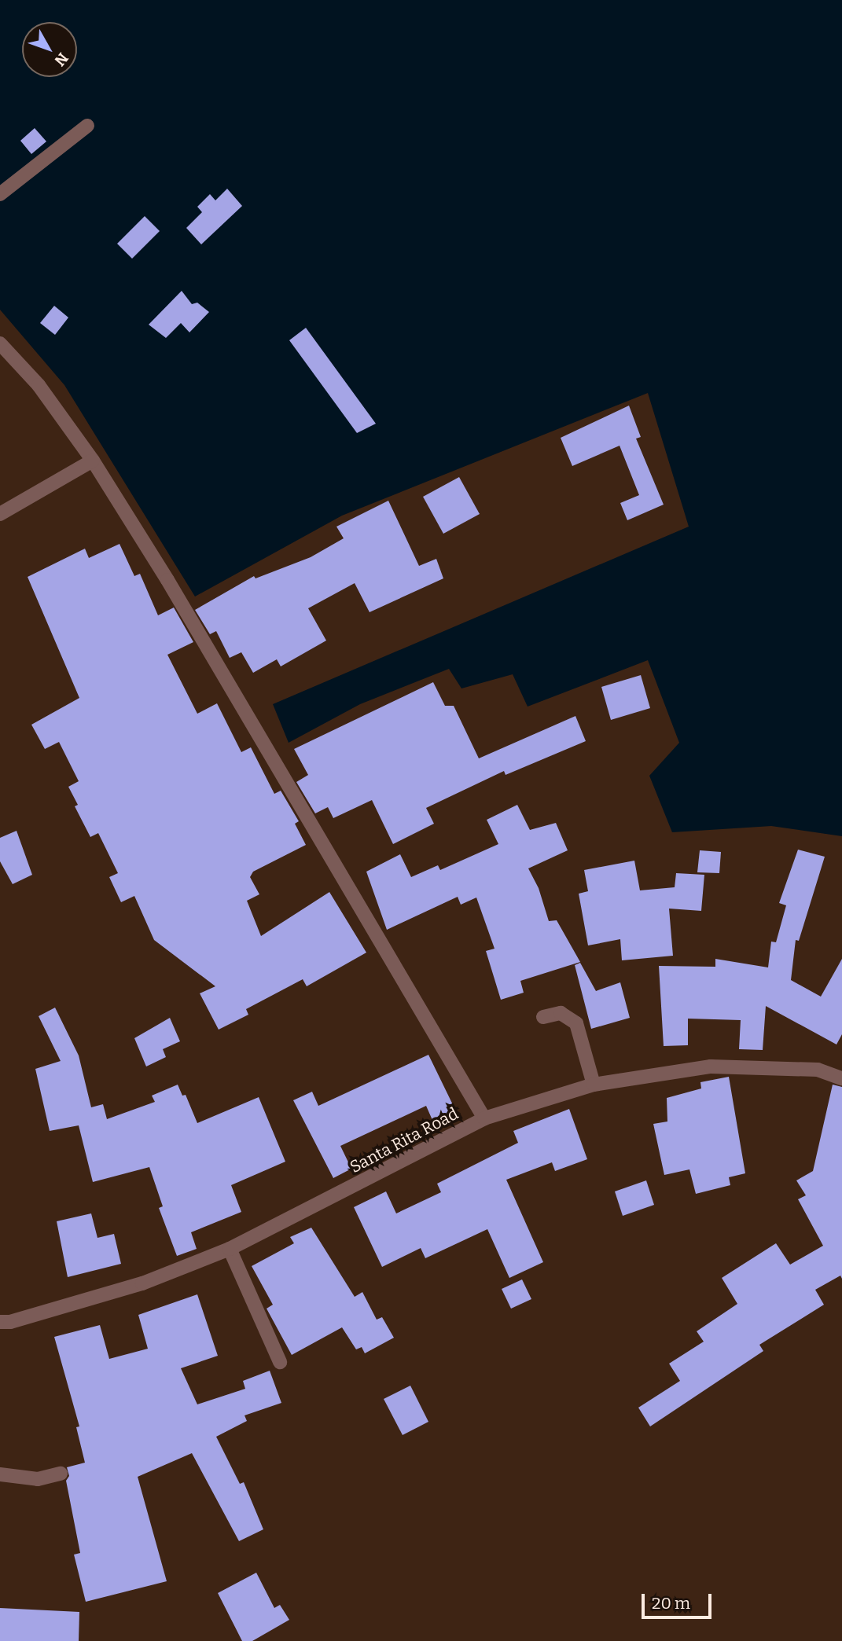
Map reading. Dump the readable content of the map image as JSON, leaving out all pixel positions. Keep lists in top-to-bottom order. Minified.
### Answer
{"streets":{"street":["Santa Rita Road"]},"scale_bar":"20 m","north":"bottom right"}
